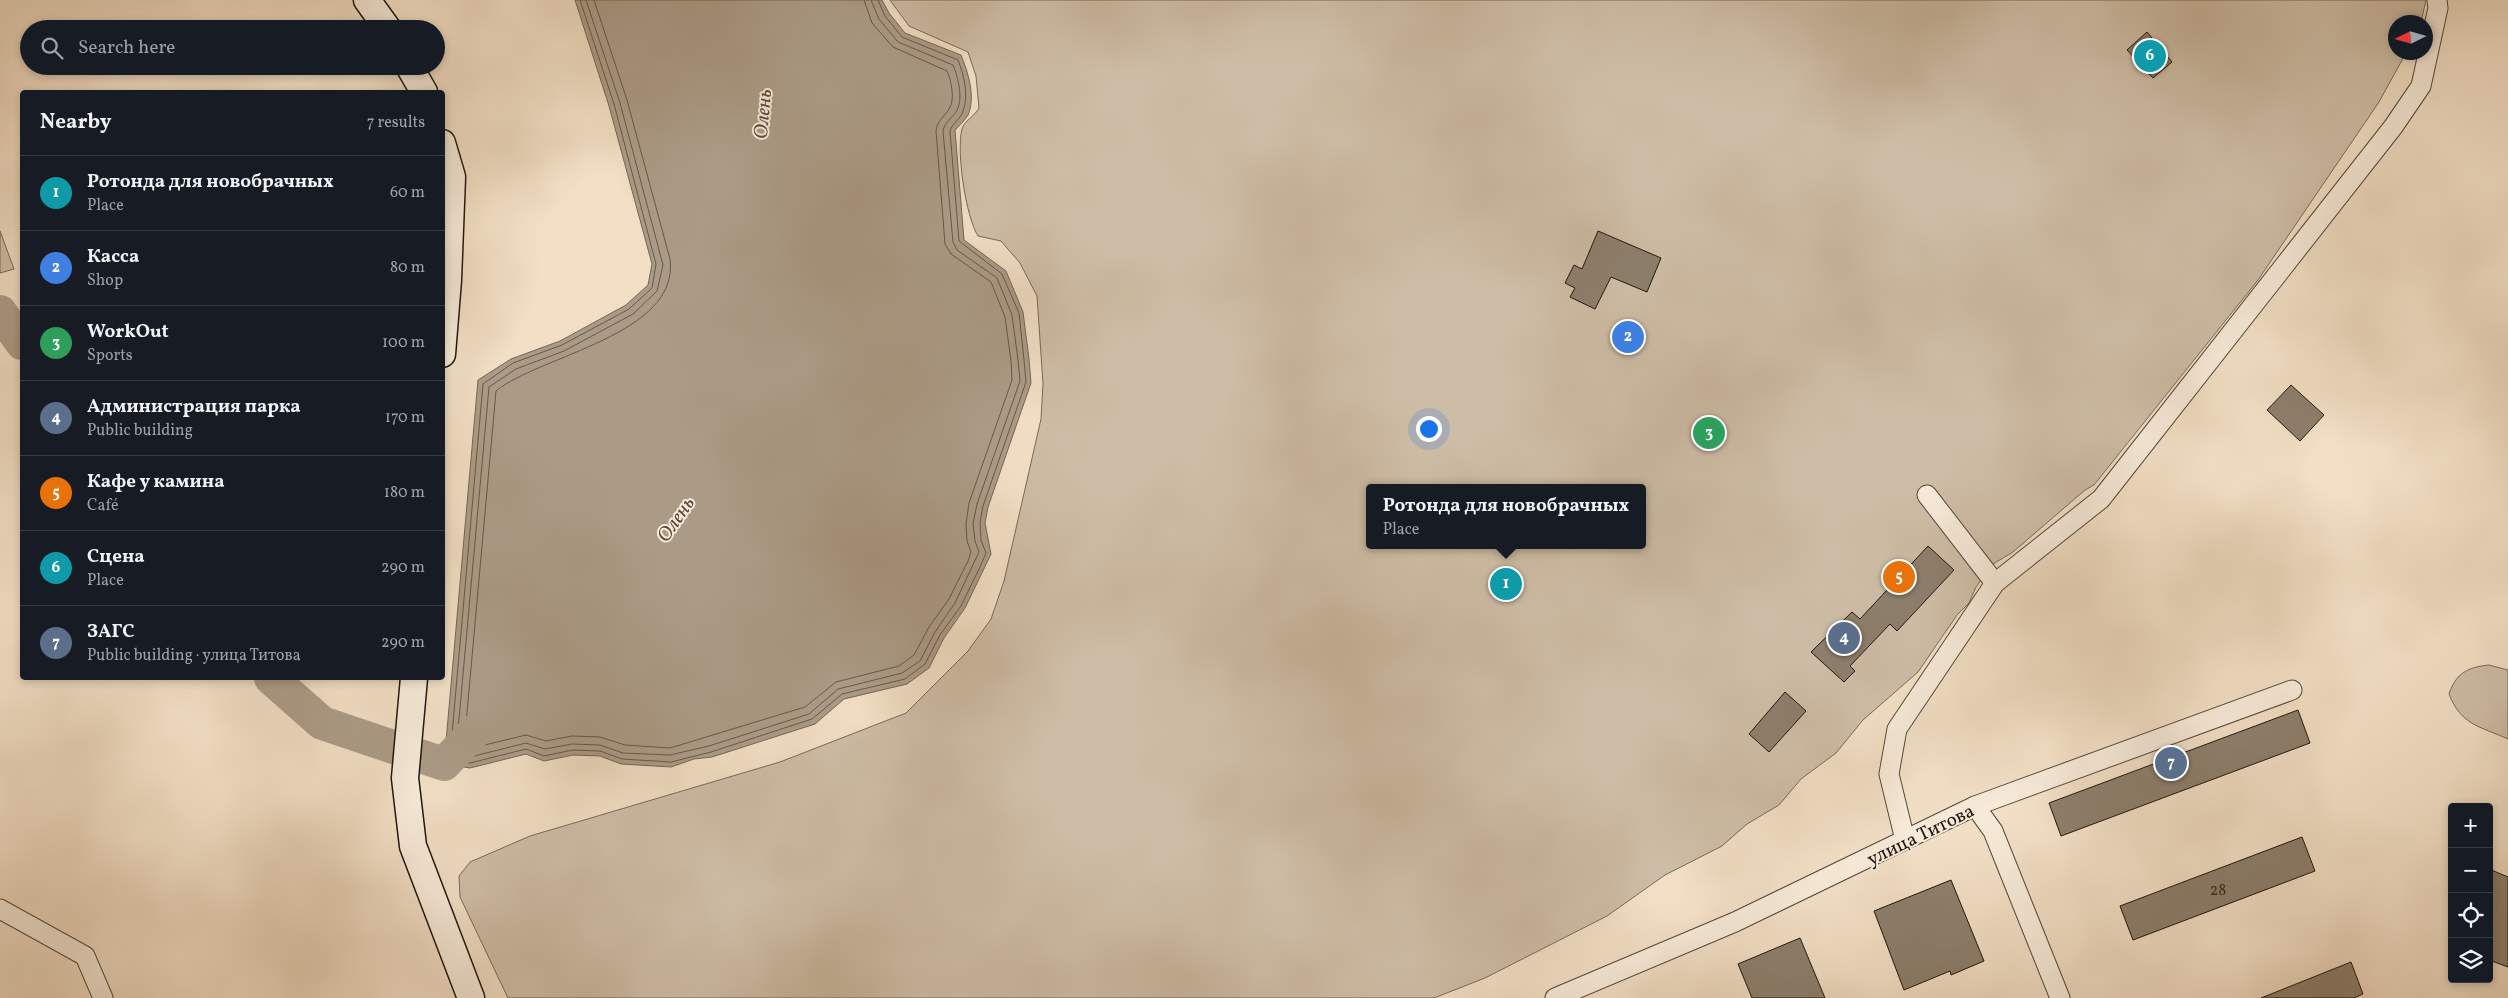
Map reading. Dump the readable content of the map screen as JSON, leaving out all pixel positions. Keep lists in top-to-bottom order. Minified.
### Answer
{"streets":{"street":["улица Титова"]},"water":["Олень"],"house_numbers":["28"],"north":"left","page":{"search":"Search here","pins":["6","2","3","5","1","4","7"],"heading":["Nearby","7 results"],"list":[{"mark":"1","name":"Ротонда для новобрачных","note":"Place","value":"60 m"},{"mark":"2","name":"Касса","note":"Shop","value":"80 m"},{"mark":"3","name":"WorkOut","note":"Sports","value":"100 m"},{"mark":"4","name":"Администрация парка","note":"Public building","value":"170 m"},{"mark":"5","name":"Кафе у камина","note":"Café","value":"180 m"},{"mark":"6","name":"Сцена","note":"Place","value":"290 m"},{"mark":"7","name":"ЗАГС","note":"Public building · улица Титова","value":"290 m"}],"popup":["Ротонда для новобрачных","Place"],"map_buttons":["+","−"]}}
